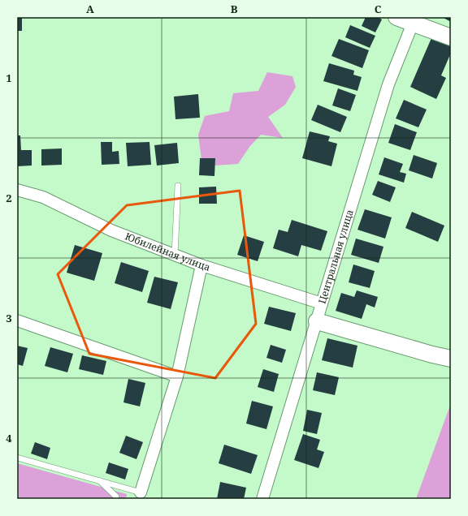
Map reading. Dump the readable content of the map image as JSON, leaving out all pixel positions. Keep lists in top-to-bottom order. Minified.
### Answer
{"streets":{"street":["Юбилейная улица","Центральная улица"]},"crossings":[["Юбилейная улица","Центральная улица"]],"grid":{"columns":["A","B","C"],"rows":["1","2","3","4"]}}
